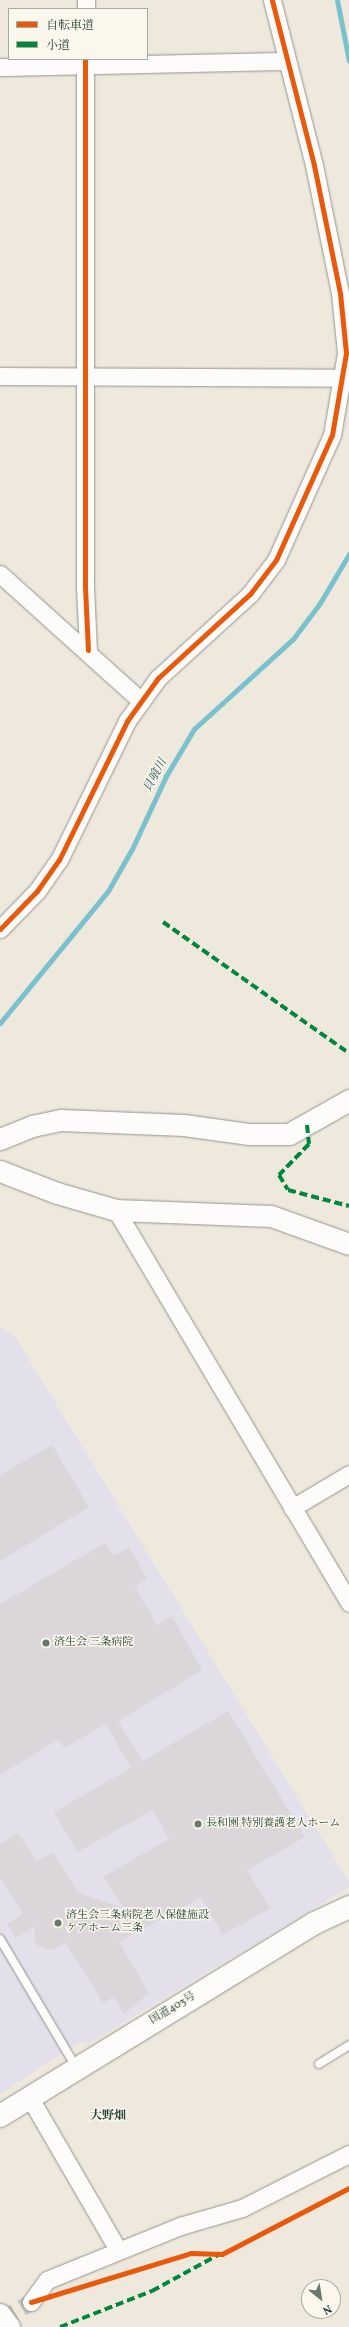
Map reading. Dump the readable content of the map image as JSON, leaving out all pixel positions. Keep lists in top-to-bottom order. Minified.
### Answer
{"streets":{"highway":["国道403号"]},"districts":["大野畑"],"water":["貝喰川"],"places":["済生会 三条病院","長和園 特別養護老人ホーム","済生会三条病院老人保健施設 ケアホーム三条"],"legend":["自転車道","小道"],"north":"bottom right"}
